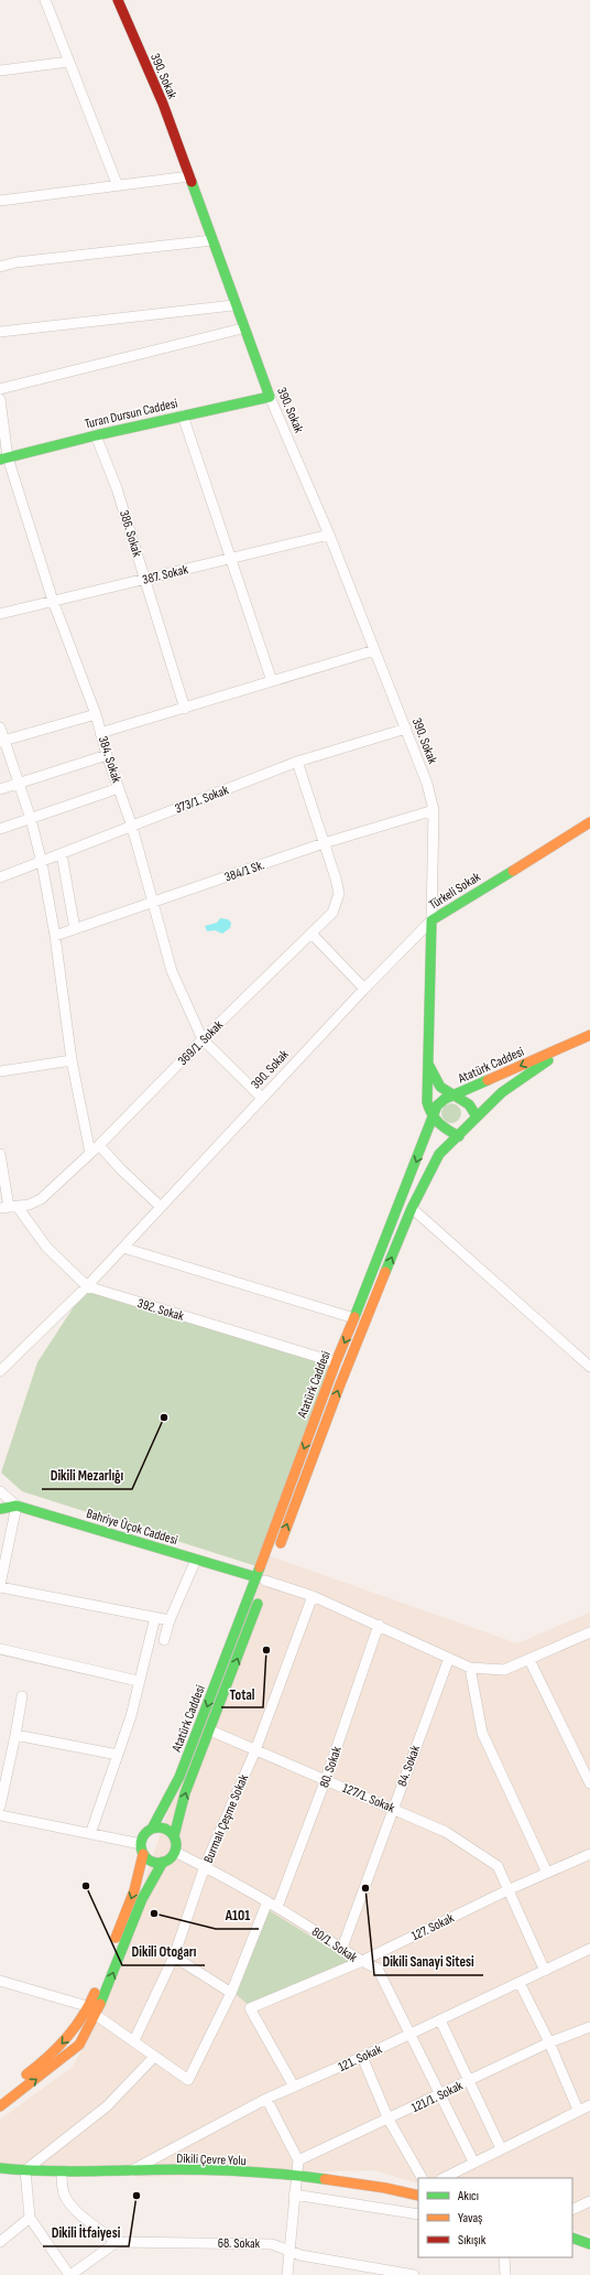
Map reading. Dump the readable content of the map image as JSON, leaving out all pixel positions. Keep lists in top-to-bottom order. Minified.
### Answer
{"streets":{"main road":["390. Sokak","Turan Dursun Caddesi","Türkeli Sokak","Atatürk Caddesi","Bahriye Üçok Caddesi","Dikili Çevre Yolu"],"street":["386. Sokak","387. Sokak","384. Sokak","373/1. Sokak","384/1 Sk.","369/1. Sokak","392. Sokak","84. Sokak","80. Sokak","127/1. Sokak","Burmalı Çeşme Sokak","127. Sokak","80/1. Sokak","121. Sokak","121/1. Sokak","68. Sokak"]},"crossings":[["390. Sokak","Turan Dursun Caddesi"],["390. Sokak","387. Sokak"],["390. Sokak","384. Sokak"],["390. Sokak","373/1. Sokak"],["390. Sokak","384/1 Sk."],["390. Sokak","Türkeli Sokak"],["390. Sokak","392. Sokak"],["Turan Dursun Caddesi","386. Sokak"],["Turan Dursun Caddesi","384. Sokak"],["386. Sokak","387. Sokak"],["387. Sokak","384. Sokak"],["384. Sokak","373/1. Sokak"],["384. Sokak","384/1 Sk."],["384. Sokak","369/1. Sokak"],["373/1. Sokak","369/1. Sokak"],["384/1 Sk.","369/1. Sokak"],["Türkeli Sokak","Atatürk Caddesi"],["369/1. Sokak","392. Sokak"],["Atatürk Caddesi","392. Sokak"],["Atatürk Caddesi","Bahriye Üçok Caddesi"],["Atatürk Caddesi","127/1. Sokak"],["Atatürk Caddesi","80/1. Sokak"],["84. Sokak","127/1. Sokak"],["84. Sokak","80/1. Sokak"],["80. Sokak","127/1. Sokak"],["80. Sokak","80/1. Sokak"],["127/1. Sokak","Burmalı Çeşme Sokak"],["127/1. Sokak","127. Sokak"],["127/1. Sokak","121. Sokak"],["Burmalı Çeşme Sokak","80/1. Sokak"],["127. Sokak","80/1. Sokak"],["127. Sokak","121. Sokak"],["80/1. Sokak","121. Sokak"],["80/1. Sokak","121/1. Sokak"],["121. Sokak","Dikili Çevre Yolu"]],"places":["Dikili Mezarlığı","Total","Dikili Otogarı","Dikili Sanayi Sitesi","A101","Dikili İtfaiyesi"],"legend":["Akıcı","Yavaş","Sıkışık"]}
